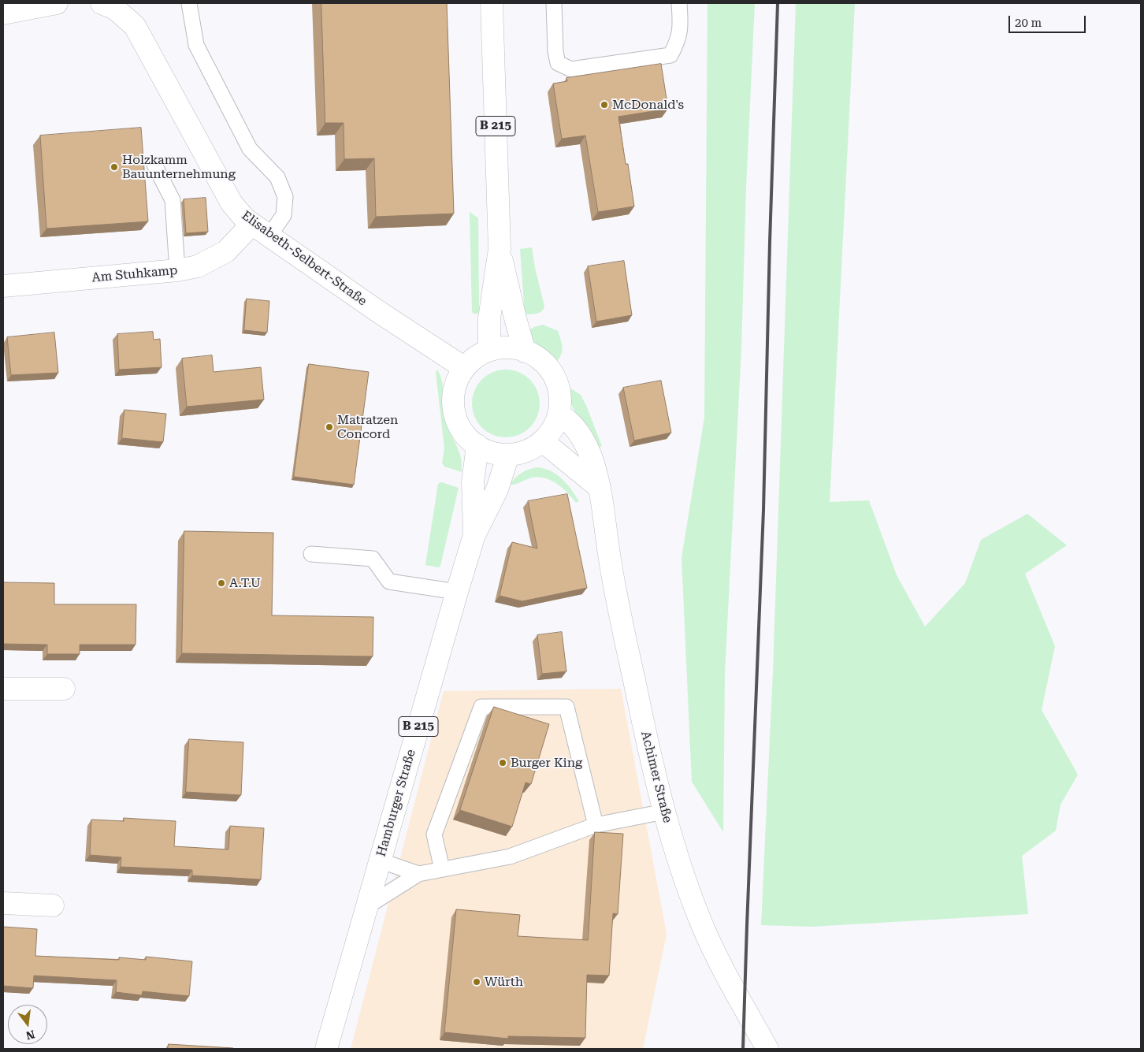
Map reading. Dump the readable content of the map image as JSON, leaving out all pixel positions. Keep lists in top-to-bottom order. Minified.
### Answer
{"streets":{"main road":["B 215","Elisabeth-Selbert-Straße","Am Stuhkamp","Achimer Straße","Hamburger Straße"]},"crossings":[["B 215","Elisabeth-Selbert-Straße"],["B 215","Achimer Straße"],["B 215","Hamburger Straße"],["Elisabeth-Selbert-Straße","Am Stuhkamp"],["Elisabeth-Selbert-Straße","Achimer Straße"],["Elisabeth-Selbert-Straße","Hamburger Straße"],["Achimer Straße","Hamburger Straße"]],"places":["McDonald's","Holzkamm Bauunternehmung","Matratzen Concord","A.T.U","Burger King","Würth"],"scale_bar":"20 m","north":"bottom"}
